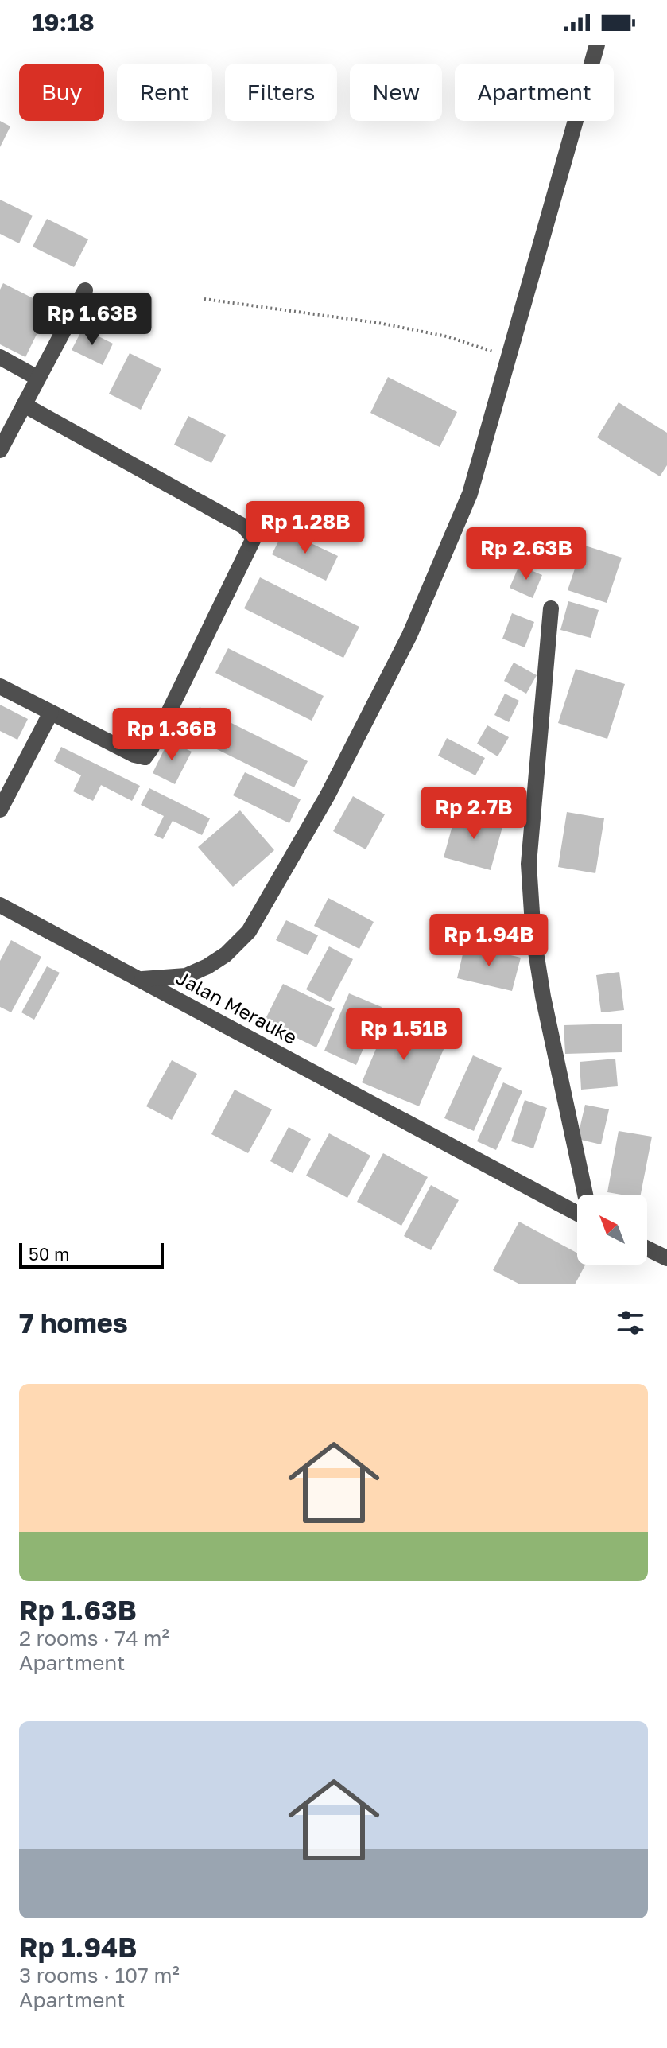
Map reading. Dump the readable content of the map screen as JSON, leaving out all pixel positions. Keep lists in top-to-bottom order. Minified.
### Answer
{"streets":{"street":["Jalan Merauke"]},"scale_bar":"50 m","north":"top left","page":{"status":"19:18","chip":["Buy","Rent","Filters","New","Apartment"],"price":["Rp 1.63B","Rp 1.28B","Rp 2.63B","Rp 1.36B","Rp 2.7B","Rp 1.94B","Rp 1.51B"],"scale":"50 m","heading":"7 homes","list":[{"name":"Rp 1.63B","note":"2 rooms · 74 m² · Apartment"},{"name":"Rp 1.94B","note":"3 rooms · 107 m² · Apartment"}]}}
